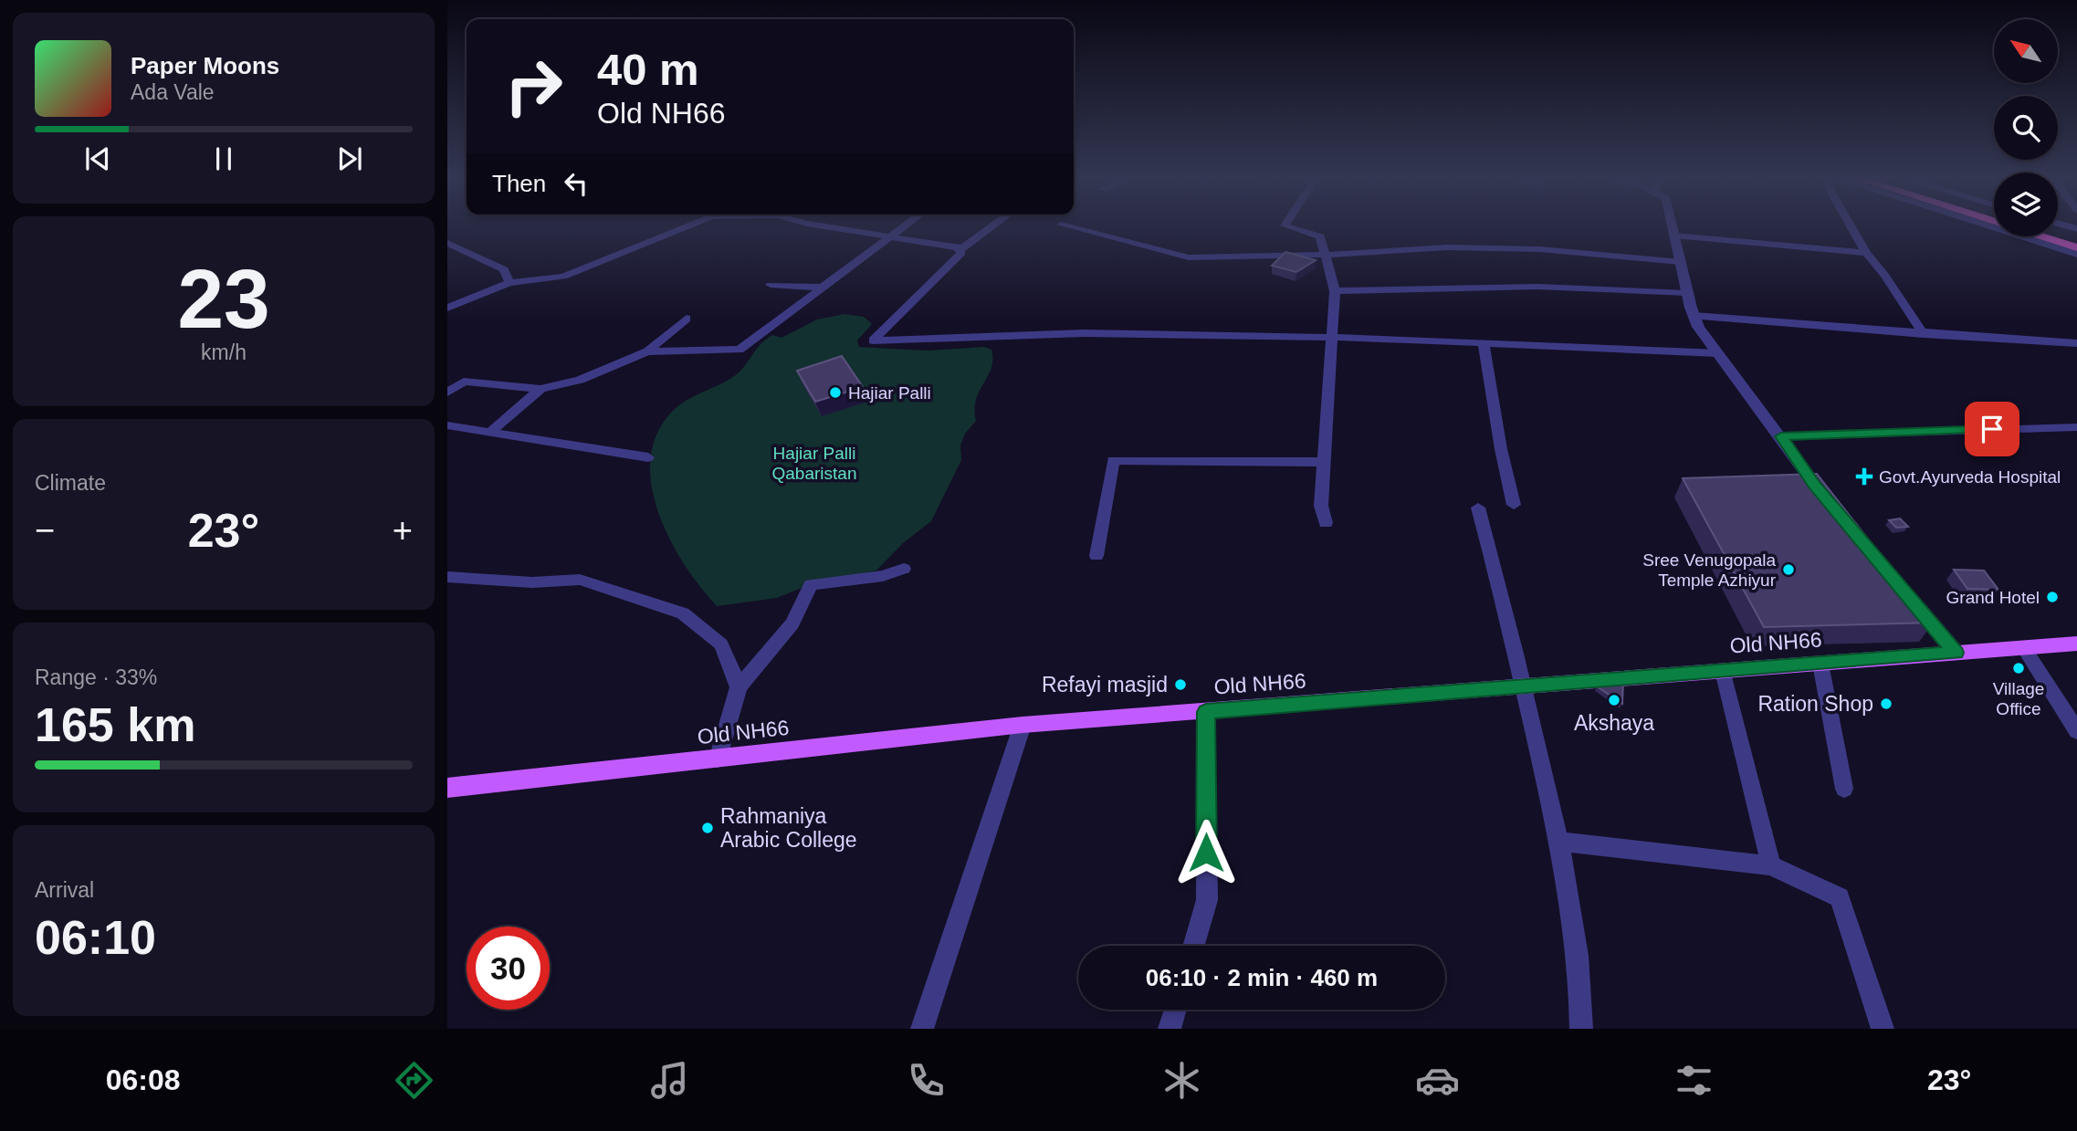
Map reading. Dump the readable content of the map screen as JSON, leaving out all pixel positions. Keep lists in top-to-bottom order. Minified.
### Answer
{"streets":{"main road":["Old NH66"]},"parks":["Hajiar Palli Qabaristan"],"places":{"other":["Hajiar Palli","Sree Venugopala Temple Azhiyur","Grand Hotel","Village Office","Refayi masjid","Akshaya","Ration Shop","Rahmaniya Arabic College"],"health":["Govt.Ayurveda Hospital"]},"north":"top left","page":{"turn":["40 m","Old NH66"],"song":["Paper Moons","Ada Vale"],"then":"Then","tile":[["23","km/h"],"Climate",["Range · 33%","165 km"],["Arrival","06:10"]],"heat":["−","23°","+"],"limit":"30","trip":"06:10 · 2 min · 460 m","tabs":["06:08","23°"]}}
